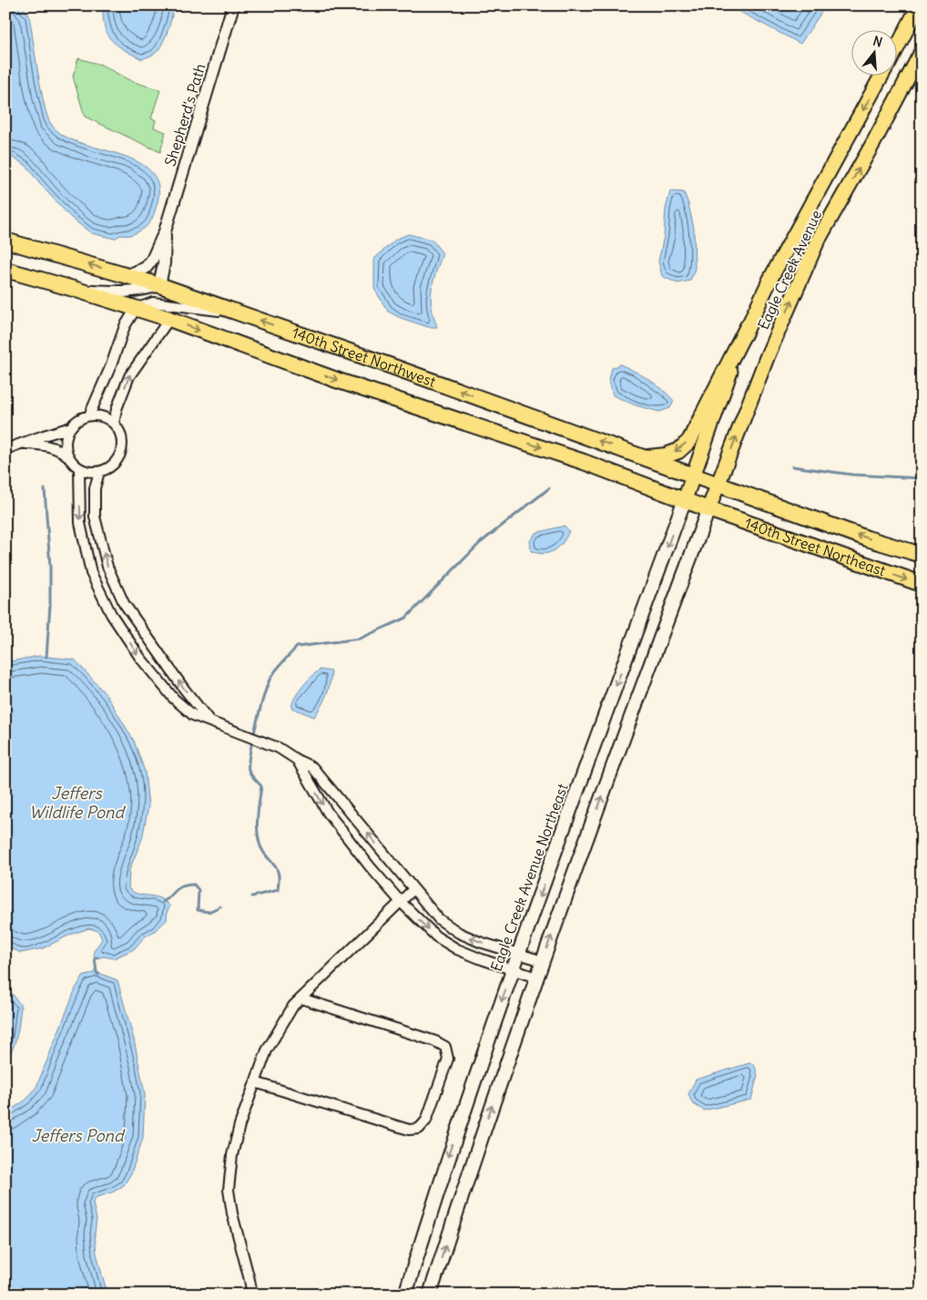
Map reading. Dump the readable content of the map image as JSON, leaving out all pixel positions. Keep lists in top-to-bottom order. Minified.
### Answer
{"streets":{"highway":["140th Street Northwest","140th Street Northeast"],"main road":["Eagle Creek Avenue","Eagle Creek Avenue Northeast"],"street":["Shepherd's Path"]},"crossings":[["Shepherd's Path","140th Street Northwest"],["Eagle Creek Avenue","140th Street Northwest"],["Eagle Creek Avenue","140th Street Northeast"],["Eagle Creek Avenue","Eagle Creek Avenue Northeast"],["140th Street Northwest","140th Street Northeast"],["140th Street Northwest","Eagle Creek Avenue Northeast"]],"water":["Jeffers Wildlife Pond","Jeffers Pond"],"north":"top"}
